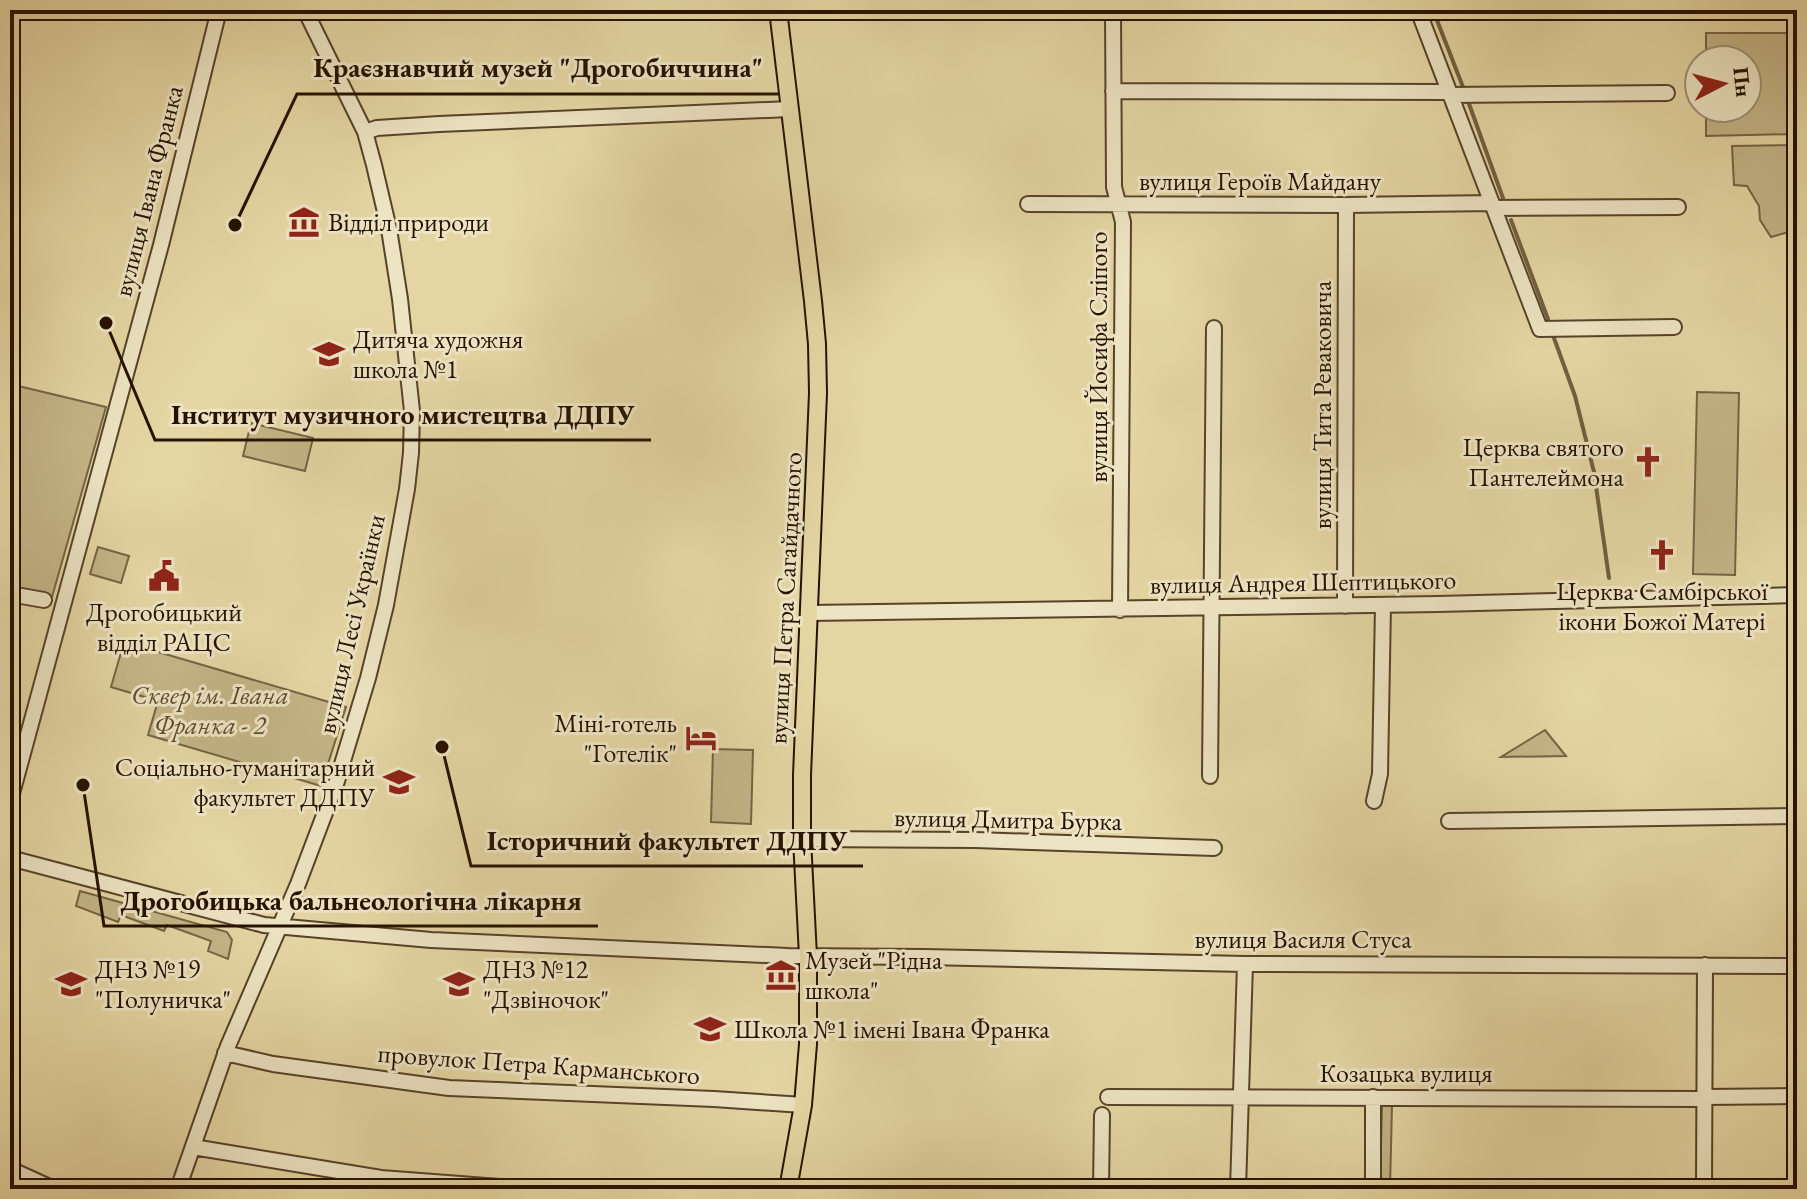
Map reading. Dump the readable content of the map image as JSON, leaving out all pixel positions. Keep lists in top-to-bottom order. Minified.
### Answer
{"streets":{"main road":["вулиця Петра Сагайдачного"],"street":["вулиця Героїв Майдану","вулиця Івана Франка","вулиця Йосифа Сліпого","вулиця Тита Реваковича","вулиця Андрея Шептицького","вулиця Лесі Українки","вулиця Дмитра Бурка","вулиця Василя Стуса","провулок Петра Карманського","Козацька вулиця"]},"crossings":[["вулиця Героїв Майдану","вулиця Йосифа Сліпого"],["вулиця Героїв Майдану","вулиця Тита Реваковича"],["вулиця Йосифа Сліпого","вулиця Андрея Шептицького"],["вулиця Тита Реваковича","вулиця Андрея Шептицького"],["вулиця Андрея Шептицького","вулиця Петра Сагайдачного"],["вулиця Петра Сагайдачного","вулиця Дмитра Бурка"],["вулиця Петра Сагайдачного","вулиця Василя Стуса"],["вулиця Петра Сагайдачного","провулок Петра Карманського"],["вулиця Лесі Українки","вулиця Василя Стуса"],["вулиця Лесі Українки","провулок Петра Карманського"]],"parks":["Сквер ім. Івана Франка - 2"],"places":{"museum":["Відділ природи","Музей \"Рідна школа\""],"other":["Краєзнавчий музей \"Дрогобиччина\"","Інститут музичного мистецтва ДДПУ","Історичний факультет ДДПУ","Дрогобицька бальнеологічна лікарня"],"school or university":["Дитяча художня школа №1","Соціально-гуманітарний факультет ДДПУ","ДНЗ №19 \"Полуничка\"","ДНЗ №12 \"Дзвіночок\"","Школа №1 імені Івана Франка"],"church":["Церква святого Пантелеймона","Церква Самбірської ікони Божої Матері"],"public building":["Дрогобицький відділ РАЦС"],"hotel":["Міні-готель \"Готелік\""]},"north":"right"}
